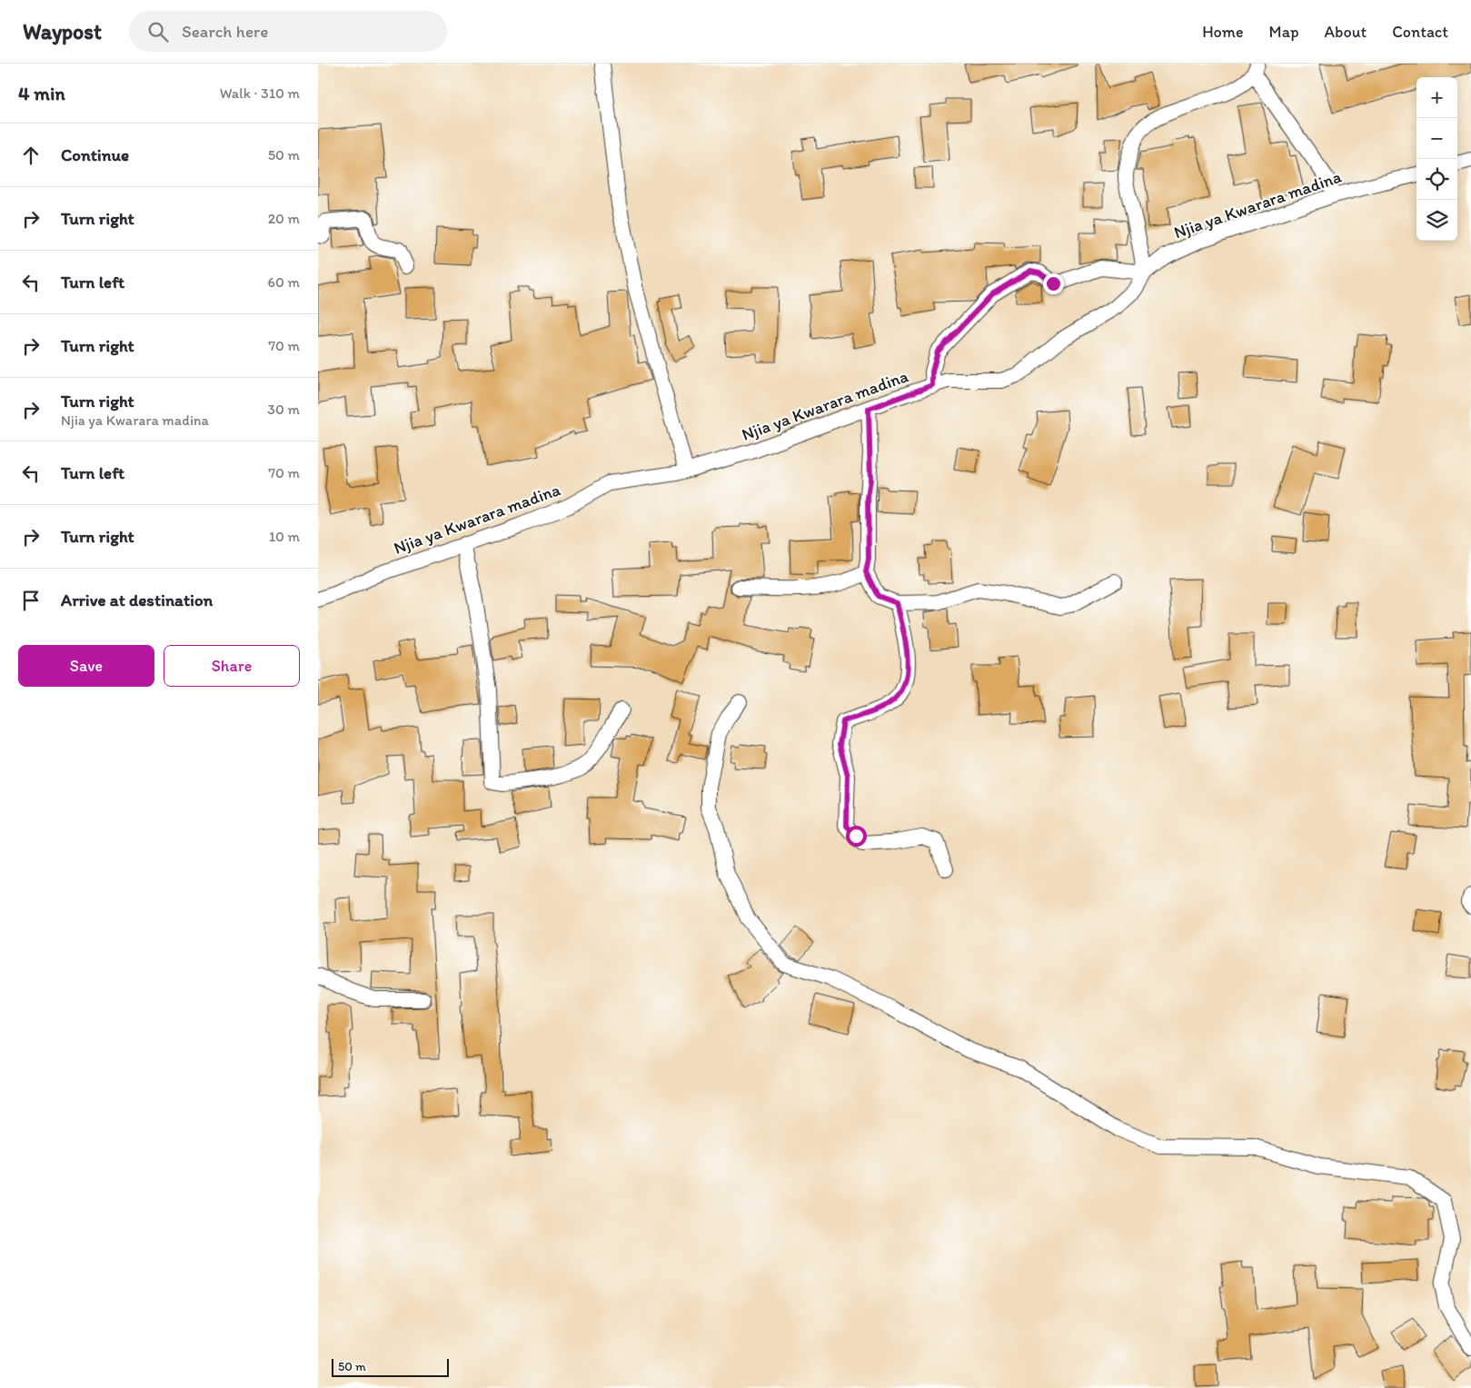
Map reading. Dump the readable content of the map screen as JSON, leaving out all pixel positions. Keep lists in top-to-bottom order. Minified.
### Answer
{"streets":{"street":["Njia ya Kwarara madina"]},"scale_bar":"50 m","page":{"header":"Waypost","search":"Search here","nav":["Home","Map","About","Contact"],"heading":["4 min","Walk · 310 m"],"map_buttons":["+","−"],"list":[["Continue","50 m"],["Turn right","20 m"],["Turn left","60 m"],["Turn right","70 m"],["Turn right","Njia ya Kwarara madina","30 m"],["Turn left","70 m"],["Turn right","10 m"],"Arrive at destination"],"buttons":["Save","Share"],"scale":"50 m"}}
